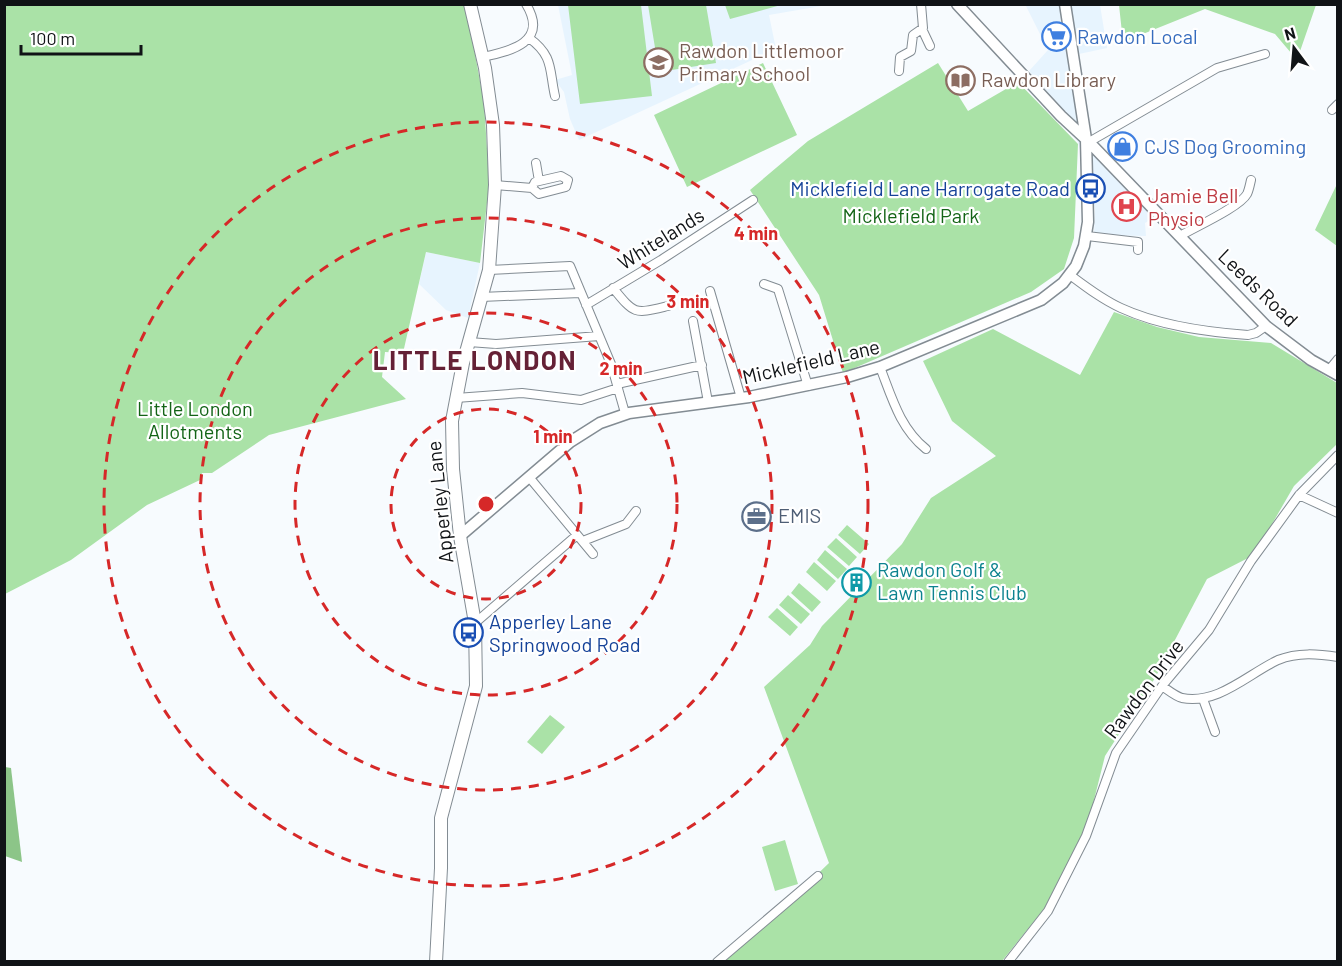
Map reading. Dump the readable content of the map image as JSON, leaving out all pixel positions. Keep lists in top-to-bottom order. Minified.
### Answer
{"streets":{"highway":["Apperley Lane"],"main road":["Leeds Road","Micklefield Lane"],"street":["Whitelands","Rawdon Drive"]},"crossings":[["Leeds Road","Micklefield Lane"],["Micklefield Lane","Apperley Lane"]],"districts":["LITTLE LONDON"],"parks":["Micklefield Park","Little London Allotments"],"places":{"supermarket":["Rawdon Local"],"school or university":["Rawdon Littlemoor Primary School"],"library":["Rawdon Library"],"shop":["CJS Dog Grooming"],"bus stop":["Micklefield Lane Harrogate Road","Apperley Lane Springwood Road"],"hospital":["Jamie Bell Physio"],"office":["EMIS"],"building":["Rawdon Golf & Lawn Tennis Club"]},"scale_bar":"100 m","north":"top","rings":["4 min","3 min","2 min","1 min"]}
